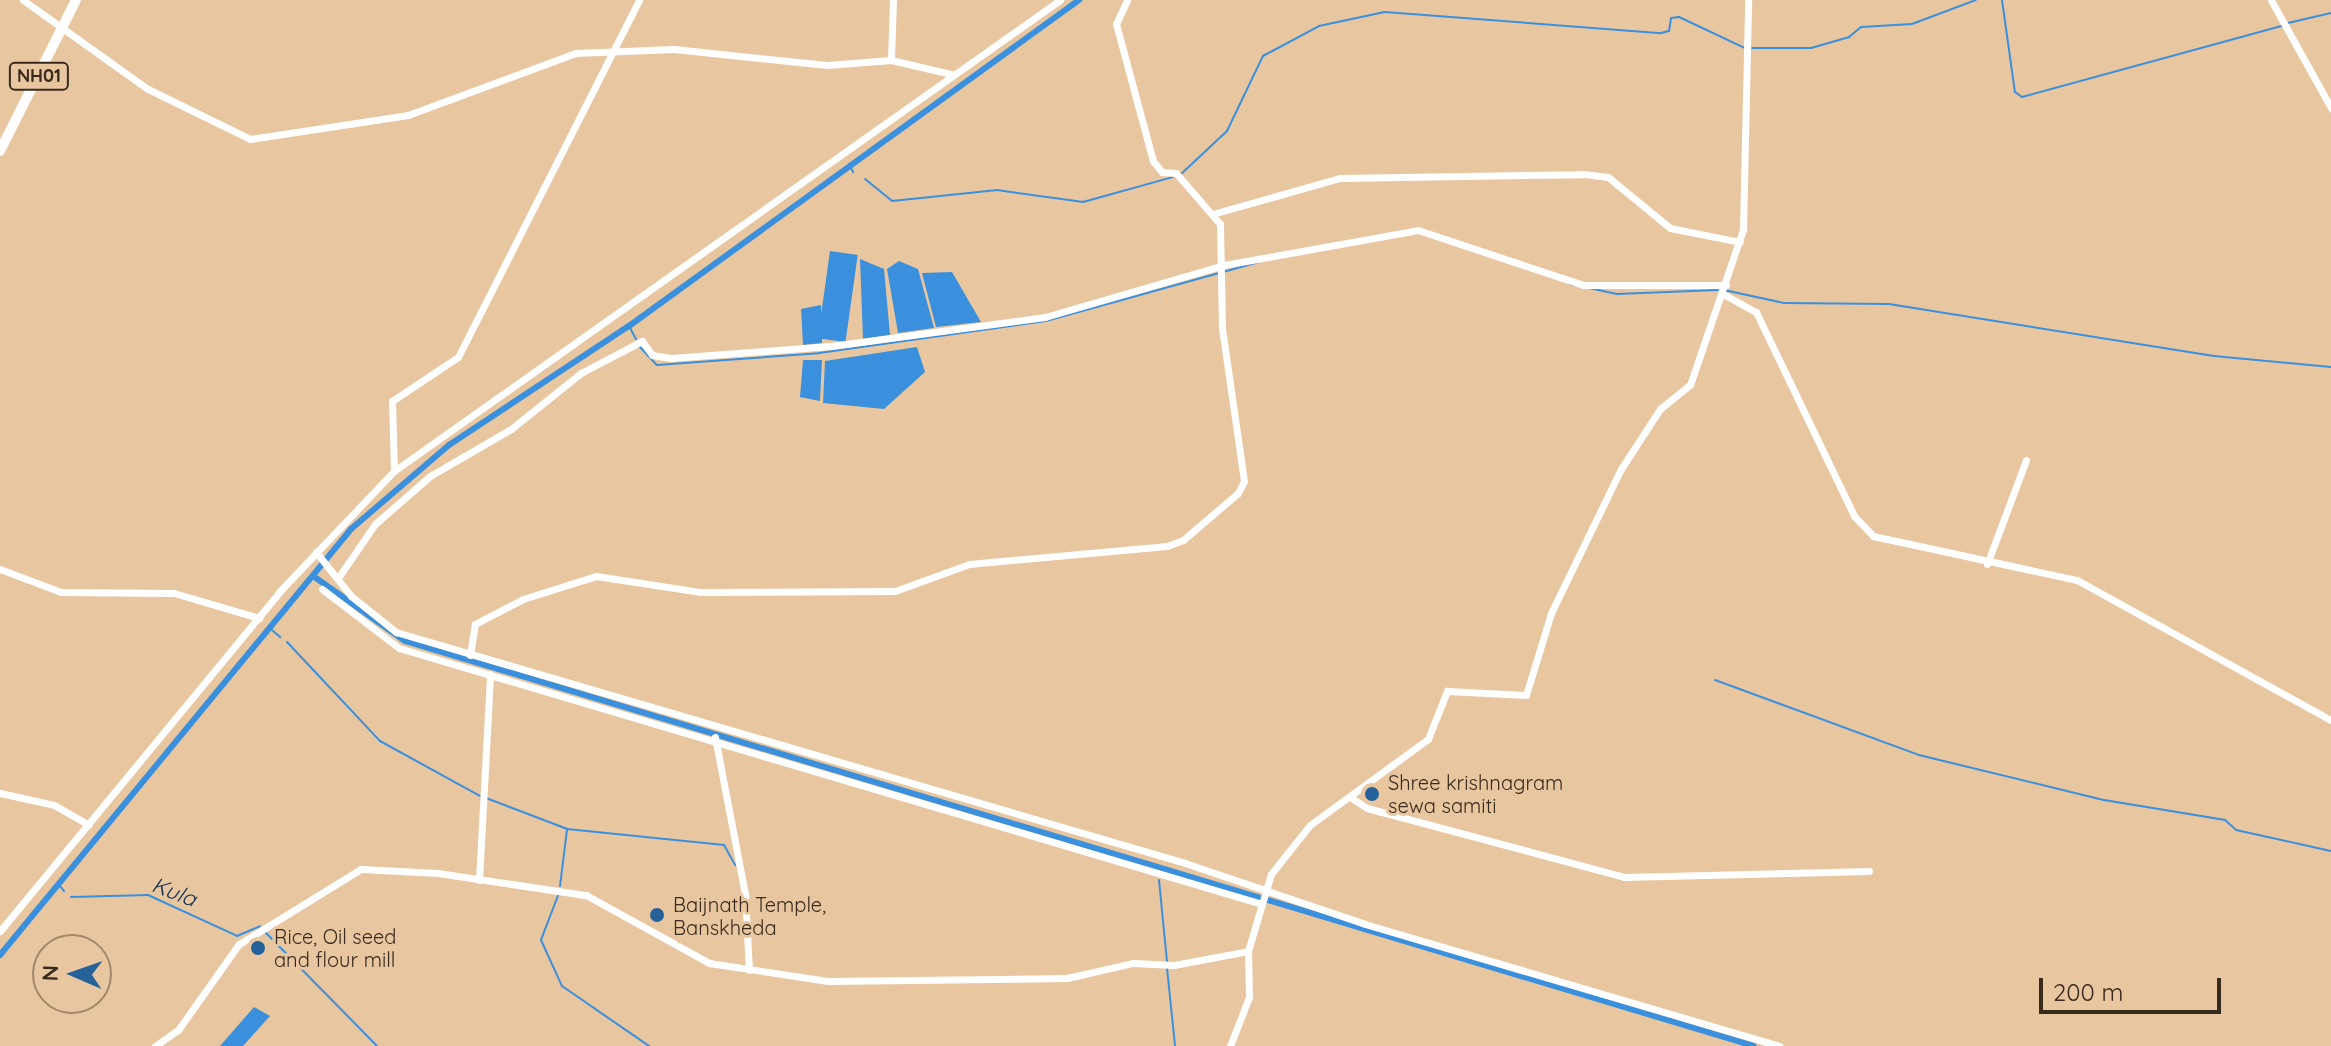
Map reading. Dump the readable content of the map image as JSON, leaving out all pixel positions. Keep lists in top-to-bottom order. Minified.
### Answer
{"streets":{"highway":["NH01"]},"water":["Kula"],"places":["Shree krishnagram sewa samiti","Baijnath Temple, Banskheda","Rice, Oil seed and flour mill"],"scale_bar":"200 m","north":"left"}
